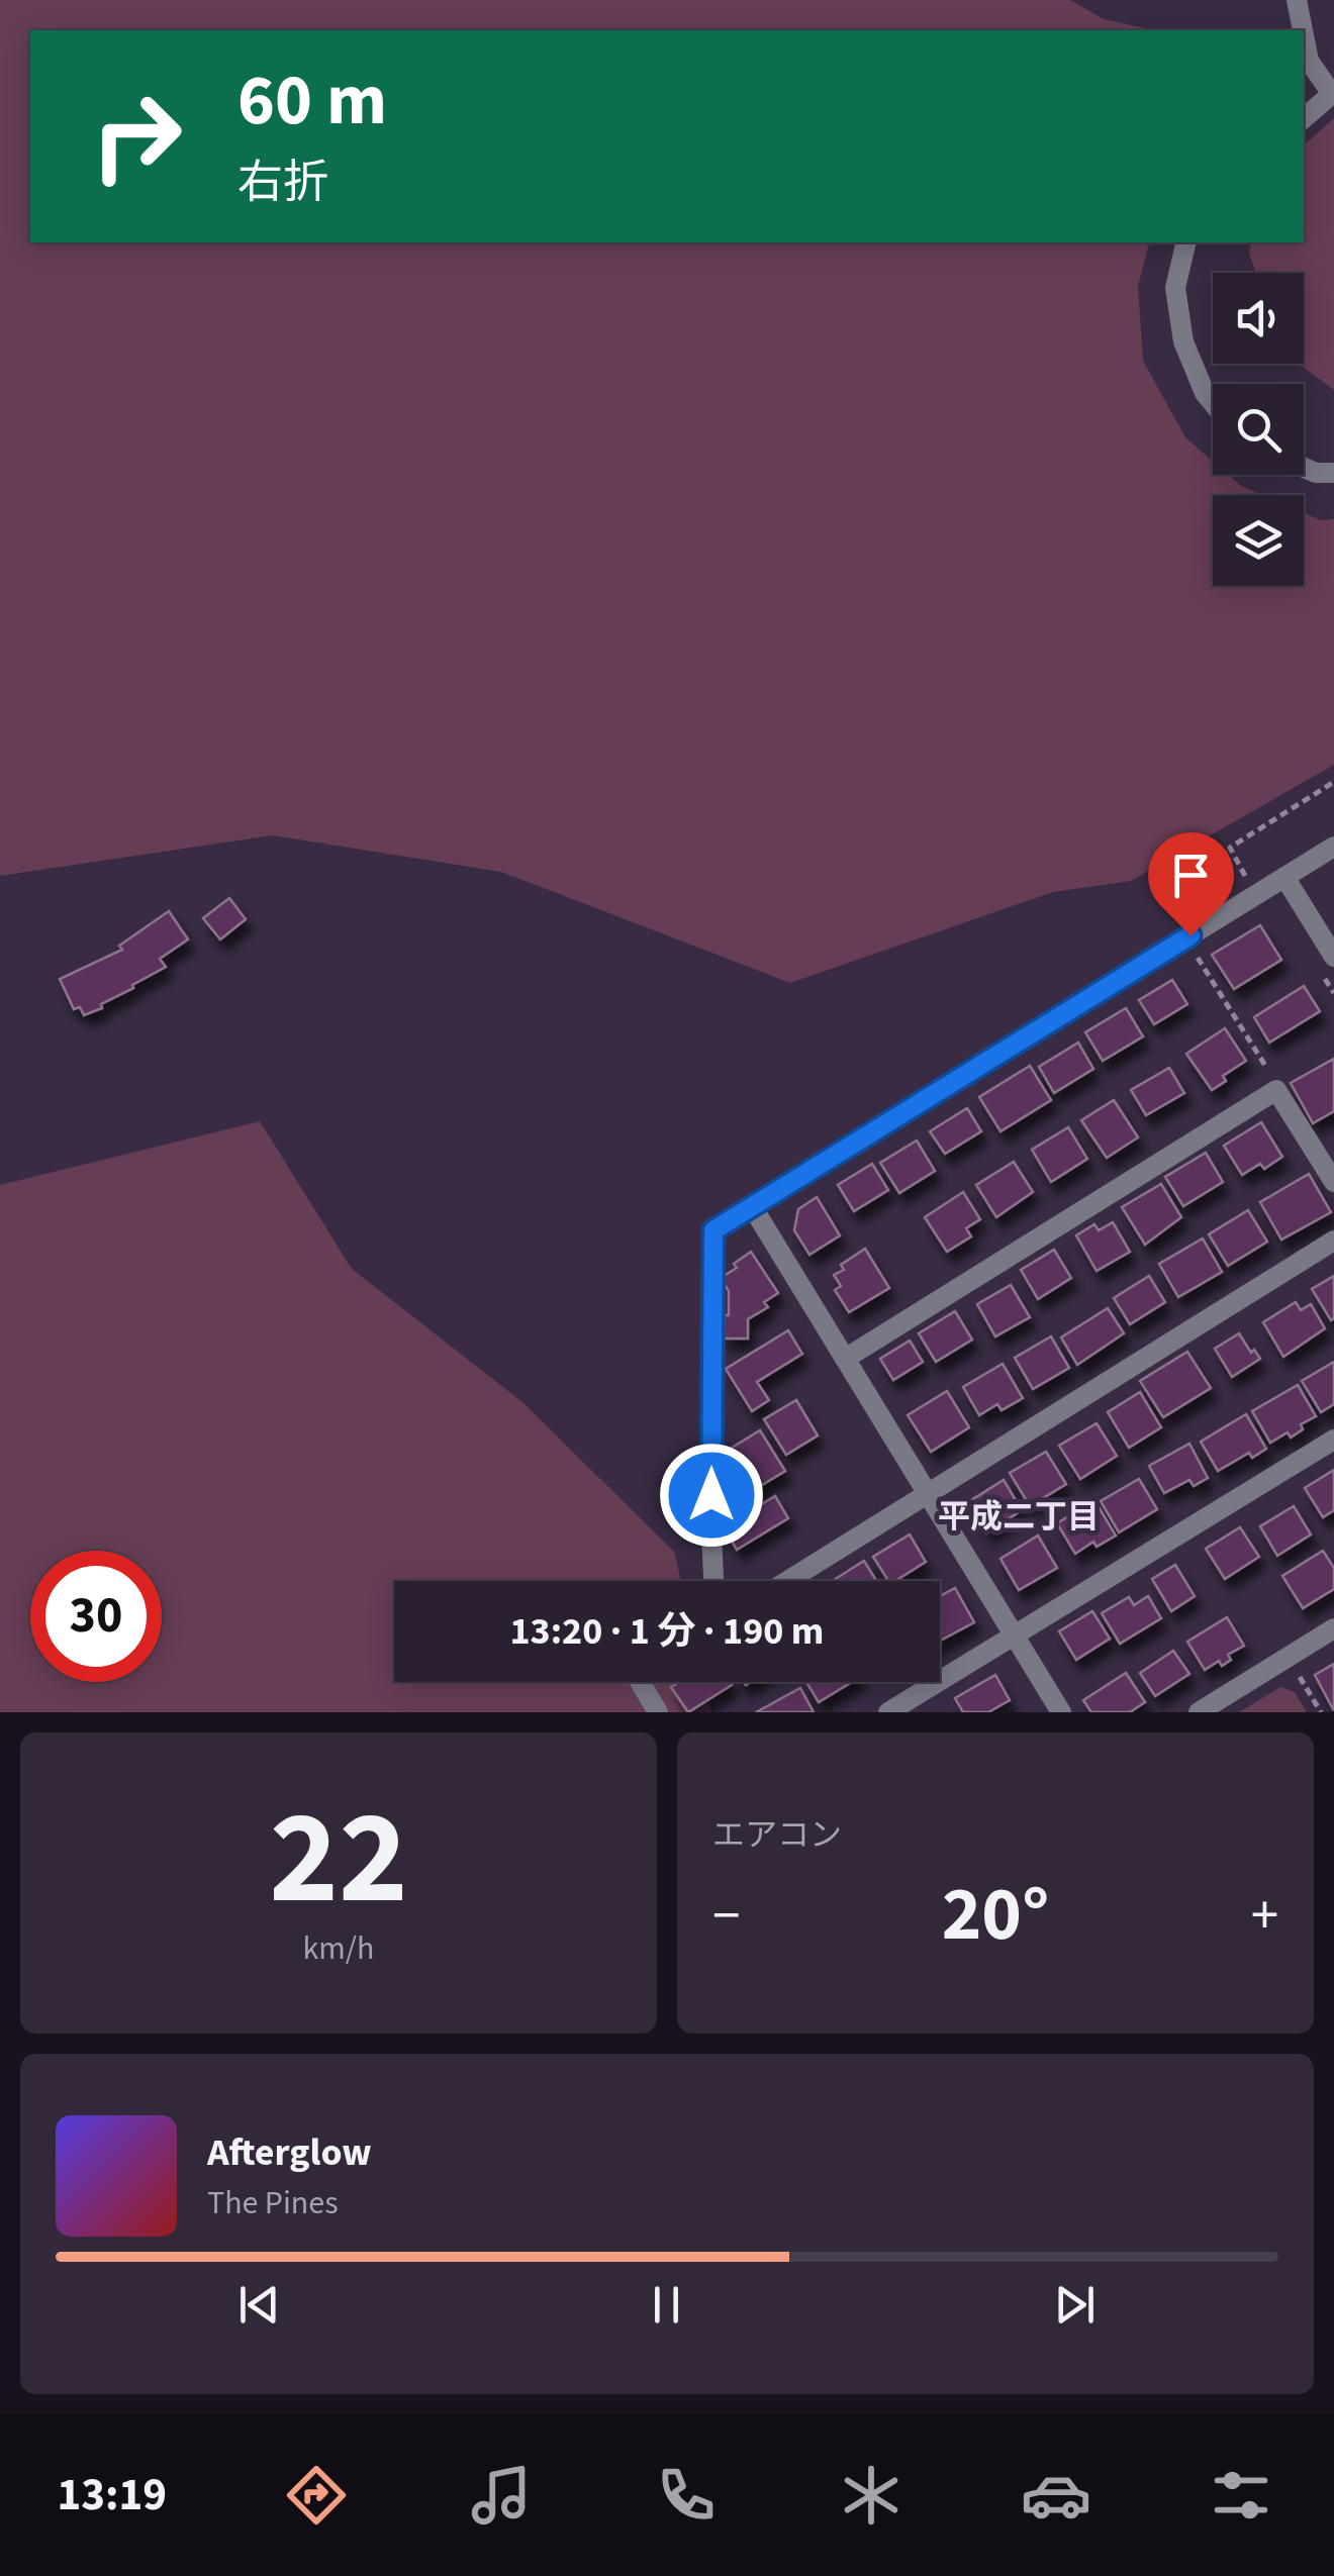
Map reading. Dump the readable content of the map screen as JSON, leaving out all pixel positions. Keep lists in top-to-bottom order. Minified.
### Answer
{"districts":["平成二丁目"],"page":{"turn":["60 m","右折"],"limit":"30","trip":"13:20 · 1 分 · 190 m","tile":[["22","km/h"],"エアコン"],"heat":["−","20°","+"],"song":["Afterglow","The Pines"],"tabs":"13:19"}}
